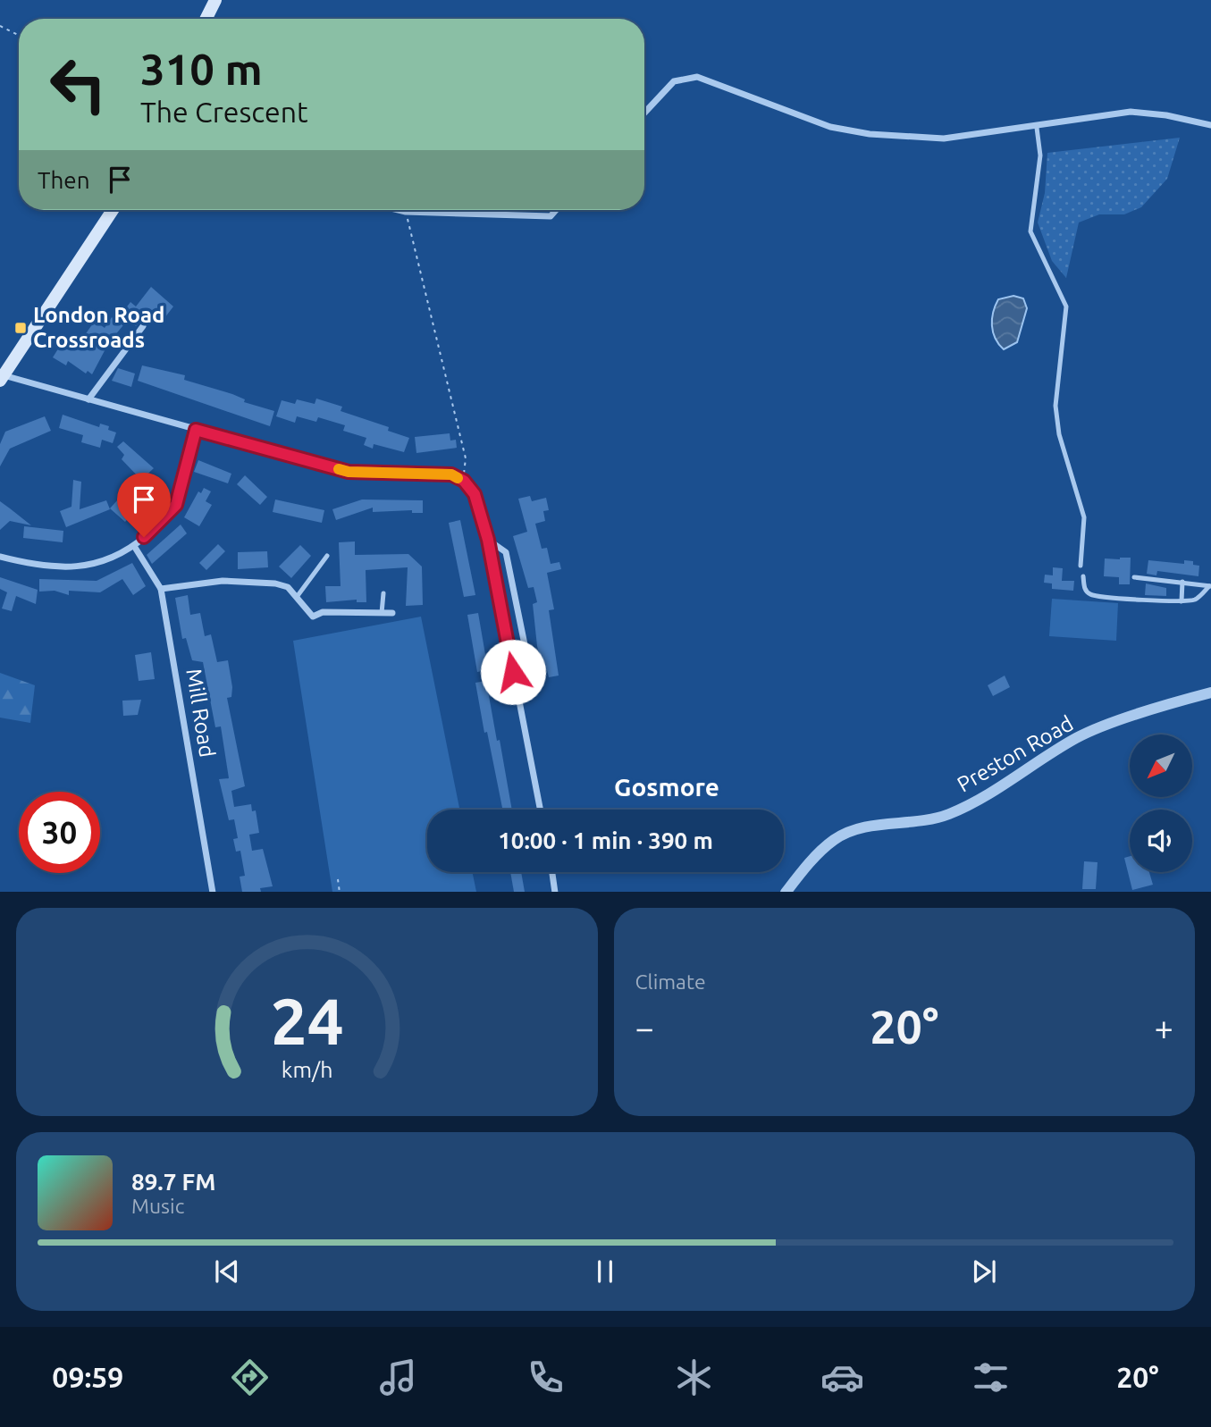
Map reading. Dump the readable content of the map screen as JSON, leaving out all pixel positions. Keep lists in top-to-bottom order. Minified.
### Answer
{"streets":{"street":["Mill Road","Preston Road"]},"districts":["Gosmore"],"places":{"transit":["London Road Crossroads"]},"north":"bottom left","page":{"turn":["310 m","The Crescent"],"then":"Then","limit":"30","trip":"10:00 · 1 min · 390 m","tile":"Climate","heat":["−","20°","+"],"song":["89.7 FM","Music"],"tabs":["09:59","20°"],"gauge":["24","km/h"]}}
